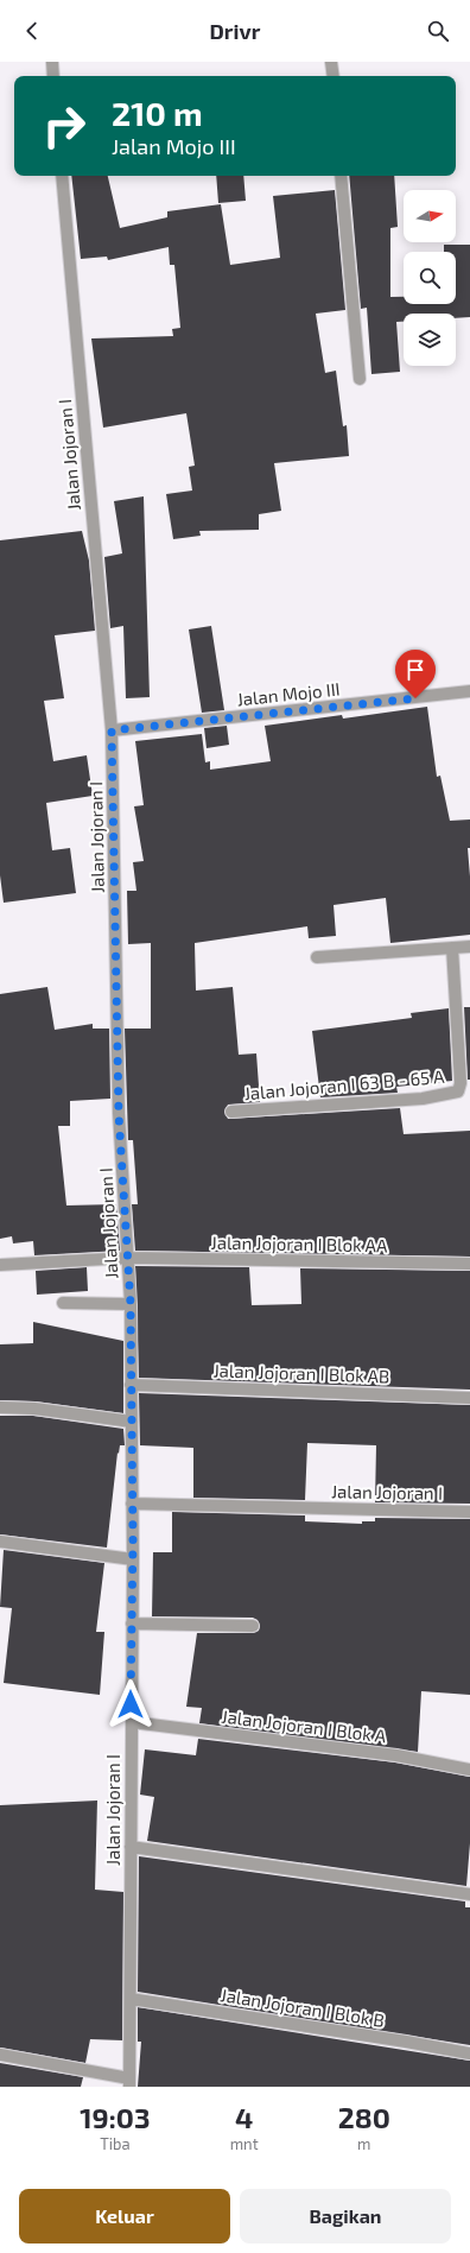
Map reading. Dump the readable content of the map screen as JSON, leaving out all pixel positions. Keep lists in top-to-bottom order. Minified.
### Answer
{"streets":{"street":["Jalan Jojoran I","Jalan Mojo III","Jalan Jojoran I 63 B - 65 A","Jalan Jojoran I Blok AA","Jalan Jojoran I Blok AB","Jalan Jojoran I Blok A","Jalan Jojoran I Blok B"]},"crossings":[["Jalan Jojoran I","Jalan Mojo III"],["Jalan Jojoran I","Jalan Jojoran I Blok AA"],["Jalan Jojoran I","Jalan Jojoran I Blok AB"],["Jalan Jojoran I","Jalan Jojoran I Blok A"],["Jalan Jojoran I","Jalan Jojoran I Blok B"]],"north":"right","page":{"header":"Drivr","turn":["210 m","Jalan Mojo III"],"eta":["19:03","Tiba","4","mnt","280","m"],"buttons":["Keluar","Bagikan"]}}
